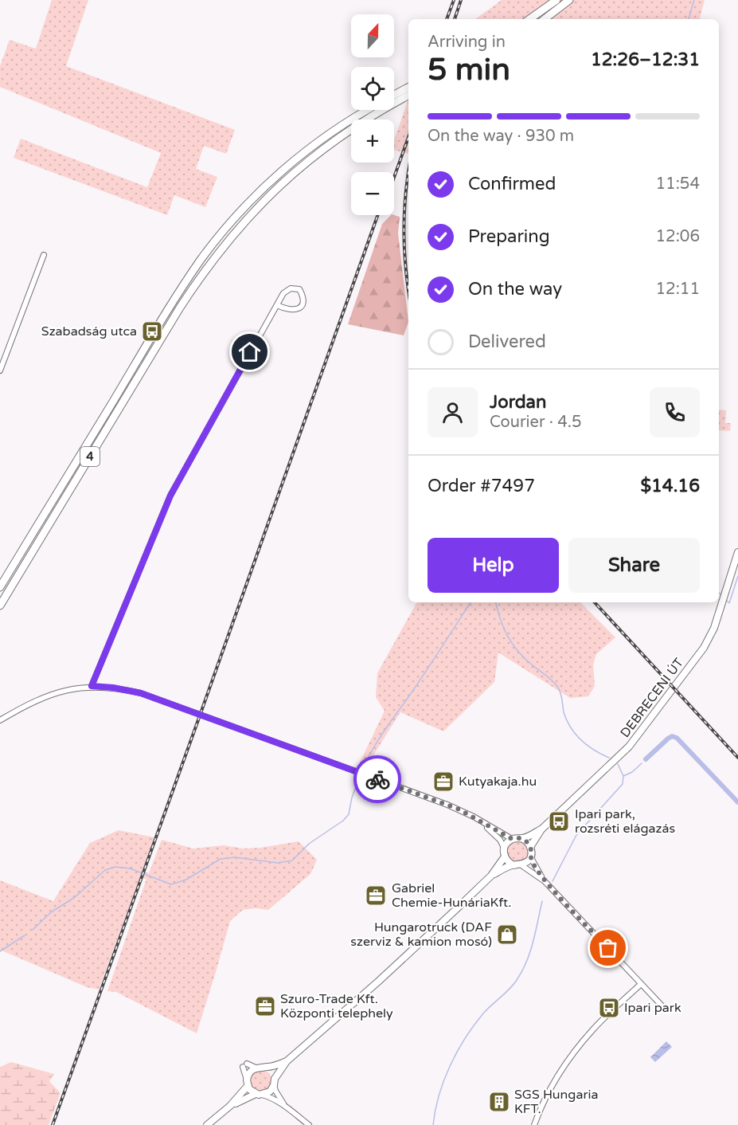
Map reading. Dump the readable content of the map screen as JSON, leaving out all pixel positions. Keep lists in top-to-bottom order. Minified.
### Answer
{"streets":{"main road":["4"],"street":["DEBRECENI ÚT"]},"places":{"bus stop":["Szabadság utca","Ipari park, rozsréti elágazás","Ipari park"],"office":["Kutyakaja.hu","Gabriel Chemie-HunáriaKft.","Szuro-Trade Kft. Központi telephely"],"shop":["Hungarotruck (DAF szerviz & kamion mosó)"],"building":["SGS Hungaria KFT."]},"north":"top","page":{"map_buttons":["+","−"],"heading":["5 min","Arriving in","12:26–12:31"],"panel":["Jordan","Courier · 4.5","Order #7497","$14.16"],"bar":"On the way · 930 m","list":[["Confirmed","11:54"],["Preparing","12:06"],["On the way","12:11"],"Delivered"],"buttons":["Help","Share"]}}
